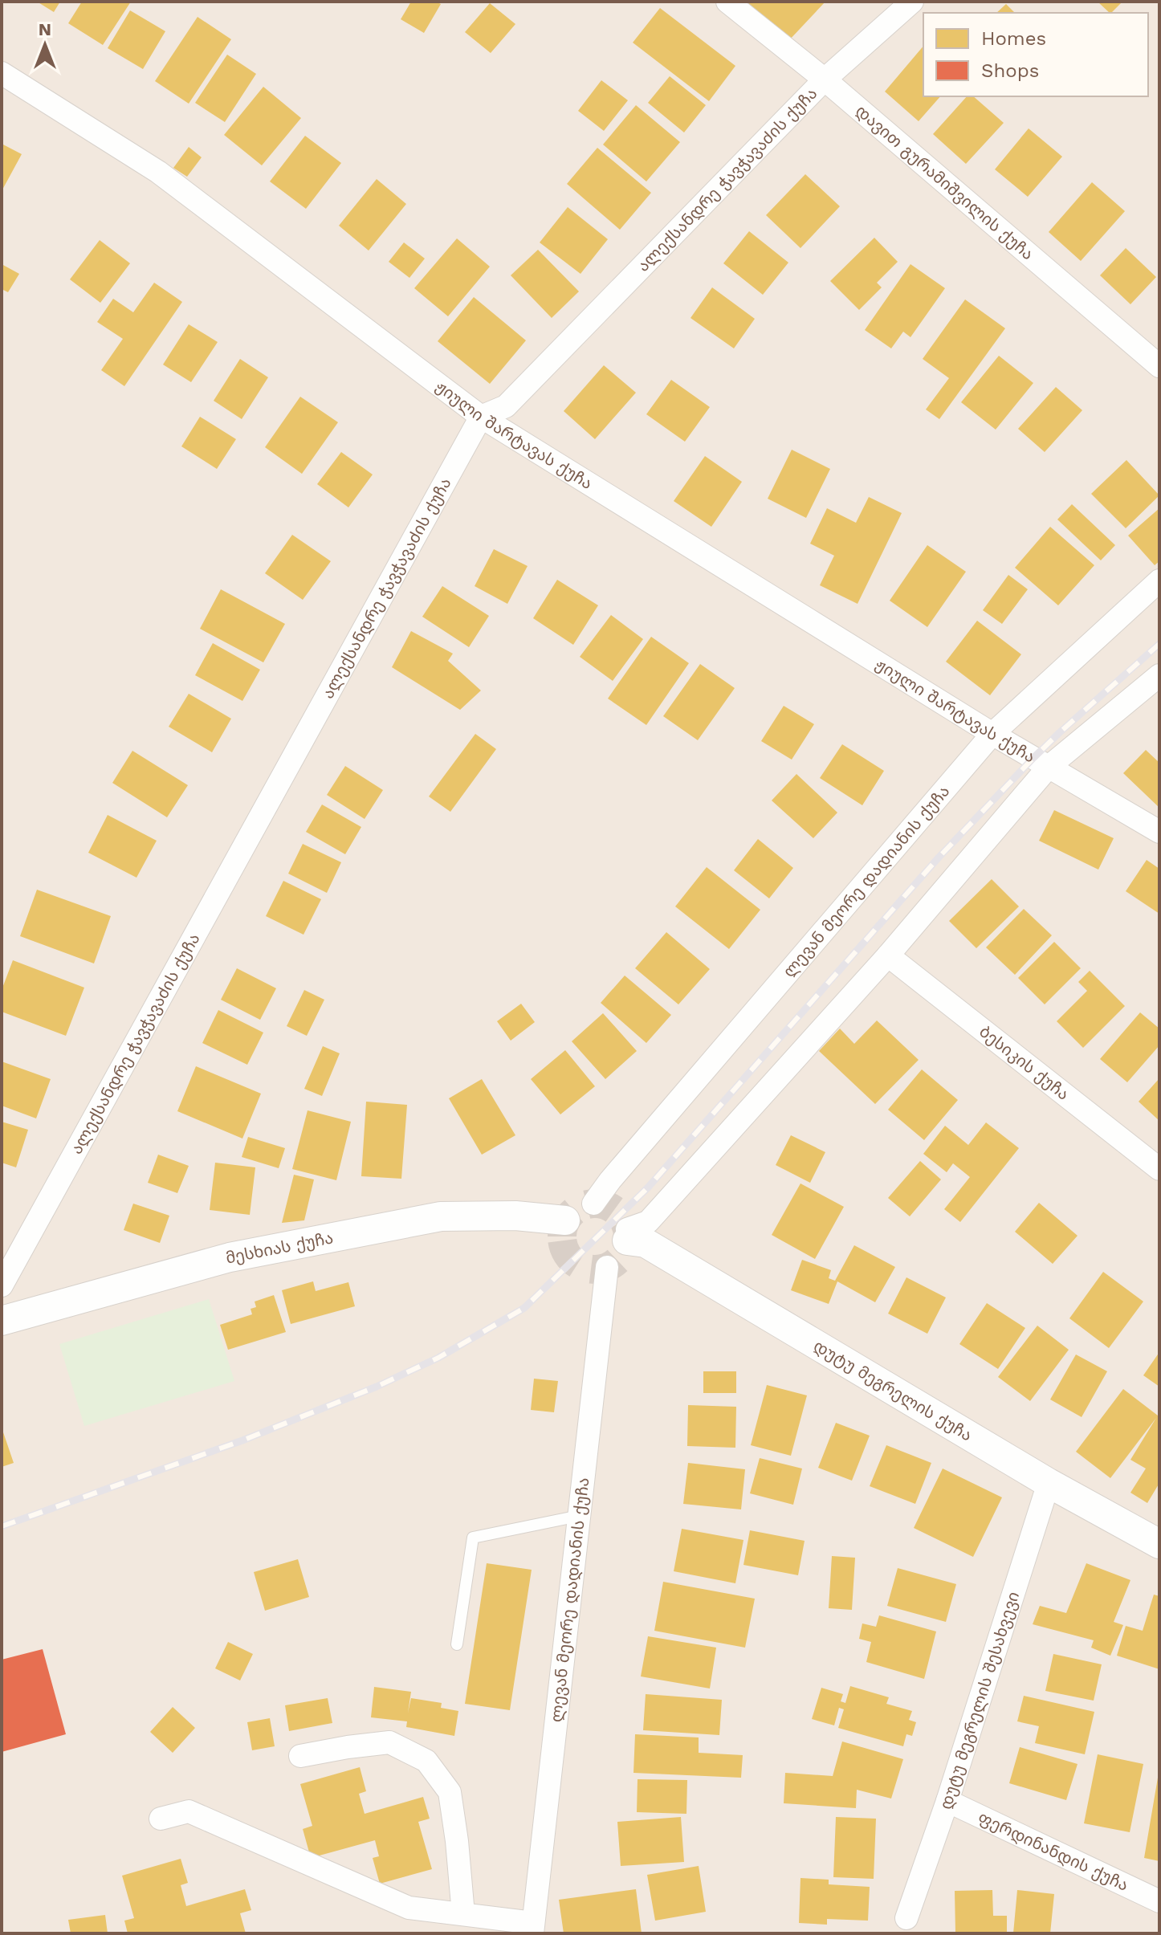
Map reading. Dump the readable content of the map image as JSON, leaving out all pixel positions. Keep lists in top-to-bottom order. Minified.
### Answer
{"streets":{"street":["ალექსანდრე ჭავჭავაძის ქუჩა","დავით გურამიშვილის ქუჩა","ჟიული შარტავას ქუჩა","ლევან მეორე დადიანის ქუჩა","ბესიკის ქუჩა","მესხიას ქუჩა","დუტუ მეგრელის ქუჩა","დუტუ მეგრელის შესახვევი","ფერდინანდის ქუჩა"]},"crossings":[["ალექსანდრე ჭავჭავაძის ქუჩა","დავით გურამიშვილის ქუჩა"],["ალექსანდრე ჭავჭავაძის ქუჩა","ჟიული შარტავას ქუჩა"],["ჟიული შარტავას ქუჩა","ლევან მეორე დადიანის ქუჩა"],["დუტუ მეგრელის ქუჩა","დუტუ მეგრელის შესახვევი"],["დუტუ მეგრელის შესახვევი","ფერდინანდის ქუჩა"]],"legend":["Homes","Shops"],"north":"top"}
